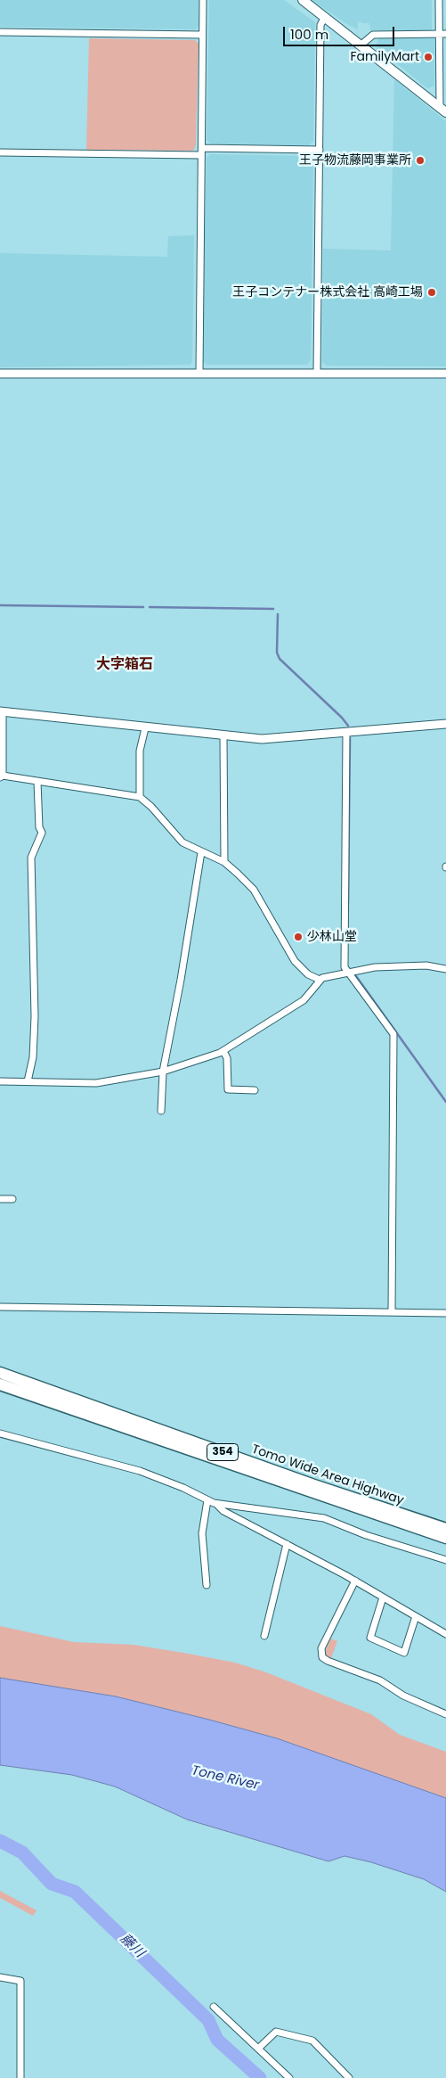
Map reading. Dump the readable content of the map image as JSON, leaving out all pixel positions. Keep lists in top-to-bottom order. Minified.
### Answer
{"streets":{"highway":["354","Tomo Wide Area Highway"]},"districts":["大字箱石"],"water":["Tone River","藤川"],"places":["FamilyMart","王子物流藤岡事業所","王子コンテナー株式会社 高崎工場","少林山堂"],"scale_bar":"100 m"}
